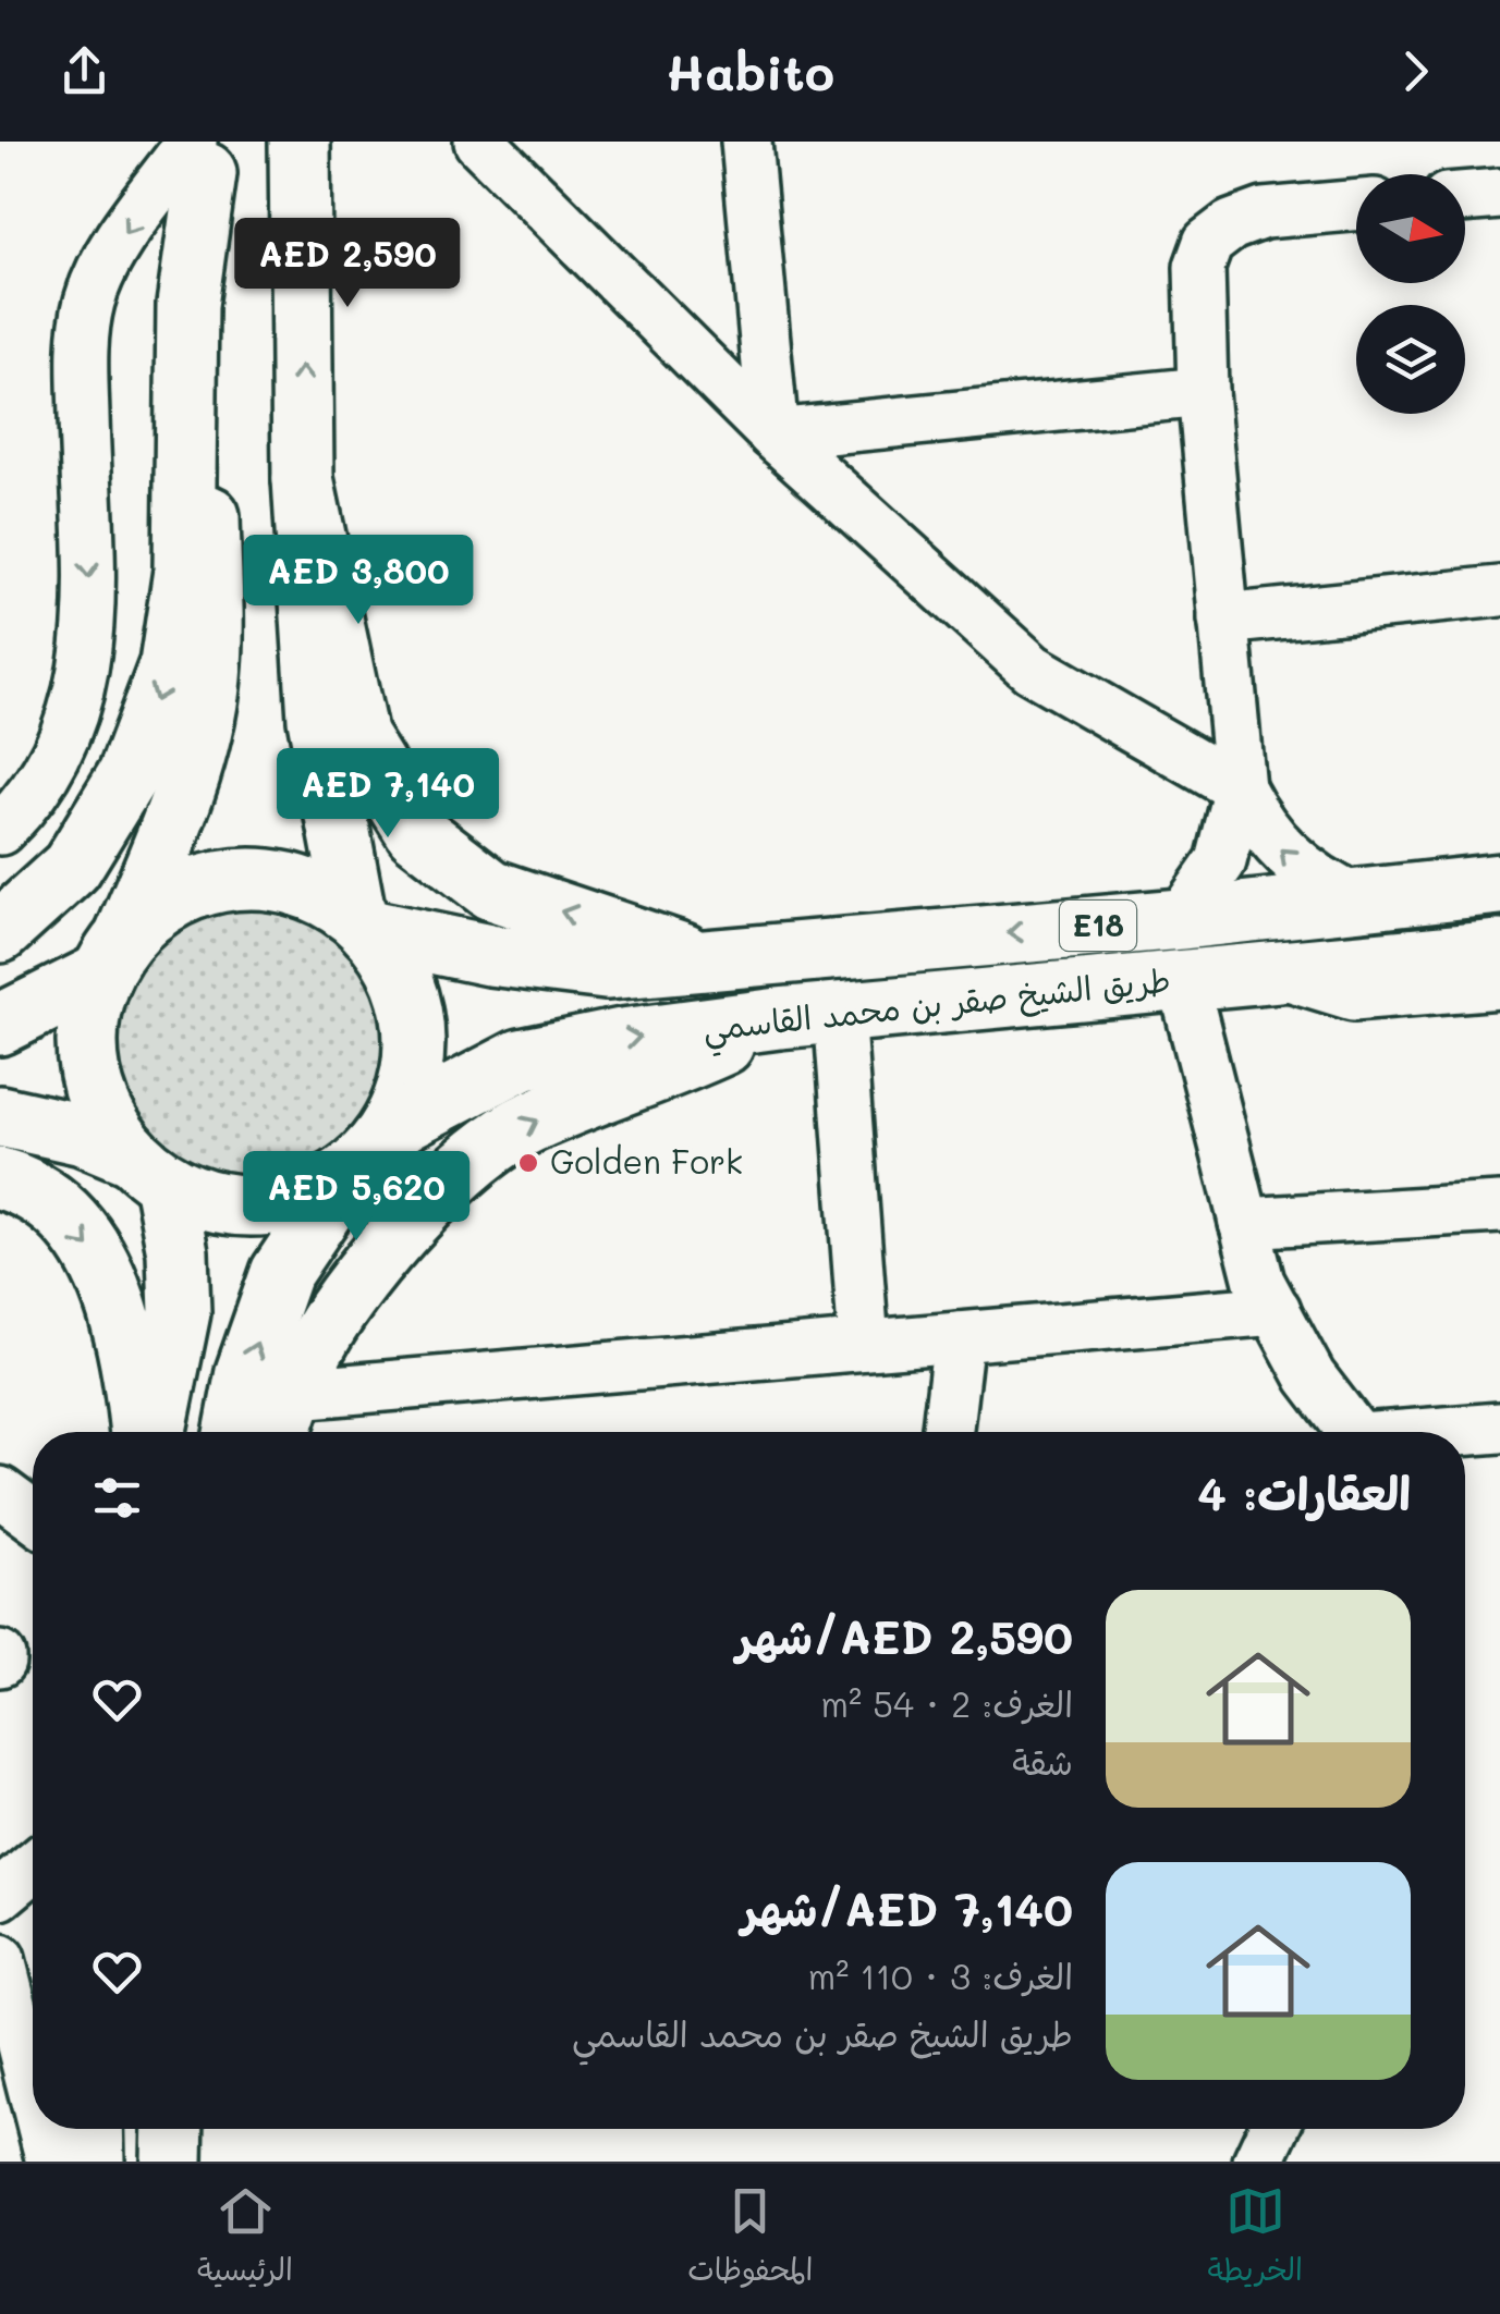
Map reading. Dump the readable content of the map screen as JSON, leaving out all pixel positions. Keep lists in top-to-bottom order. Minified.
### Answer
{"streets":{"main road":["E18","طريق الشيخ صقر بن محمد القاسمي"]},"places":["Golden Fork"],"north":"right","page":{"header":"Habito","price":["AED 2,590","AED 3,800","AED 7,140","AED 5,620"],"heading":"العقارات: 4","list":[{"name":"AED 2,590/شهر","note":"الغرف: 2 · 54 m² · شقة"},{"name":"AED 7,140/شهر","note":"الغرف: 3 · 110 m² · طريق الشيخ صقر بن محمد القاسمي"}],"tabs":["الخريطة","المحفوظات","الرئيسية"]}}
